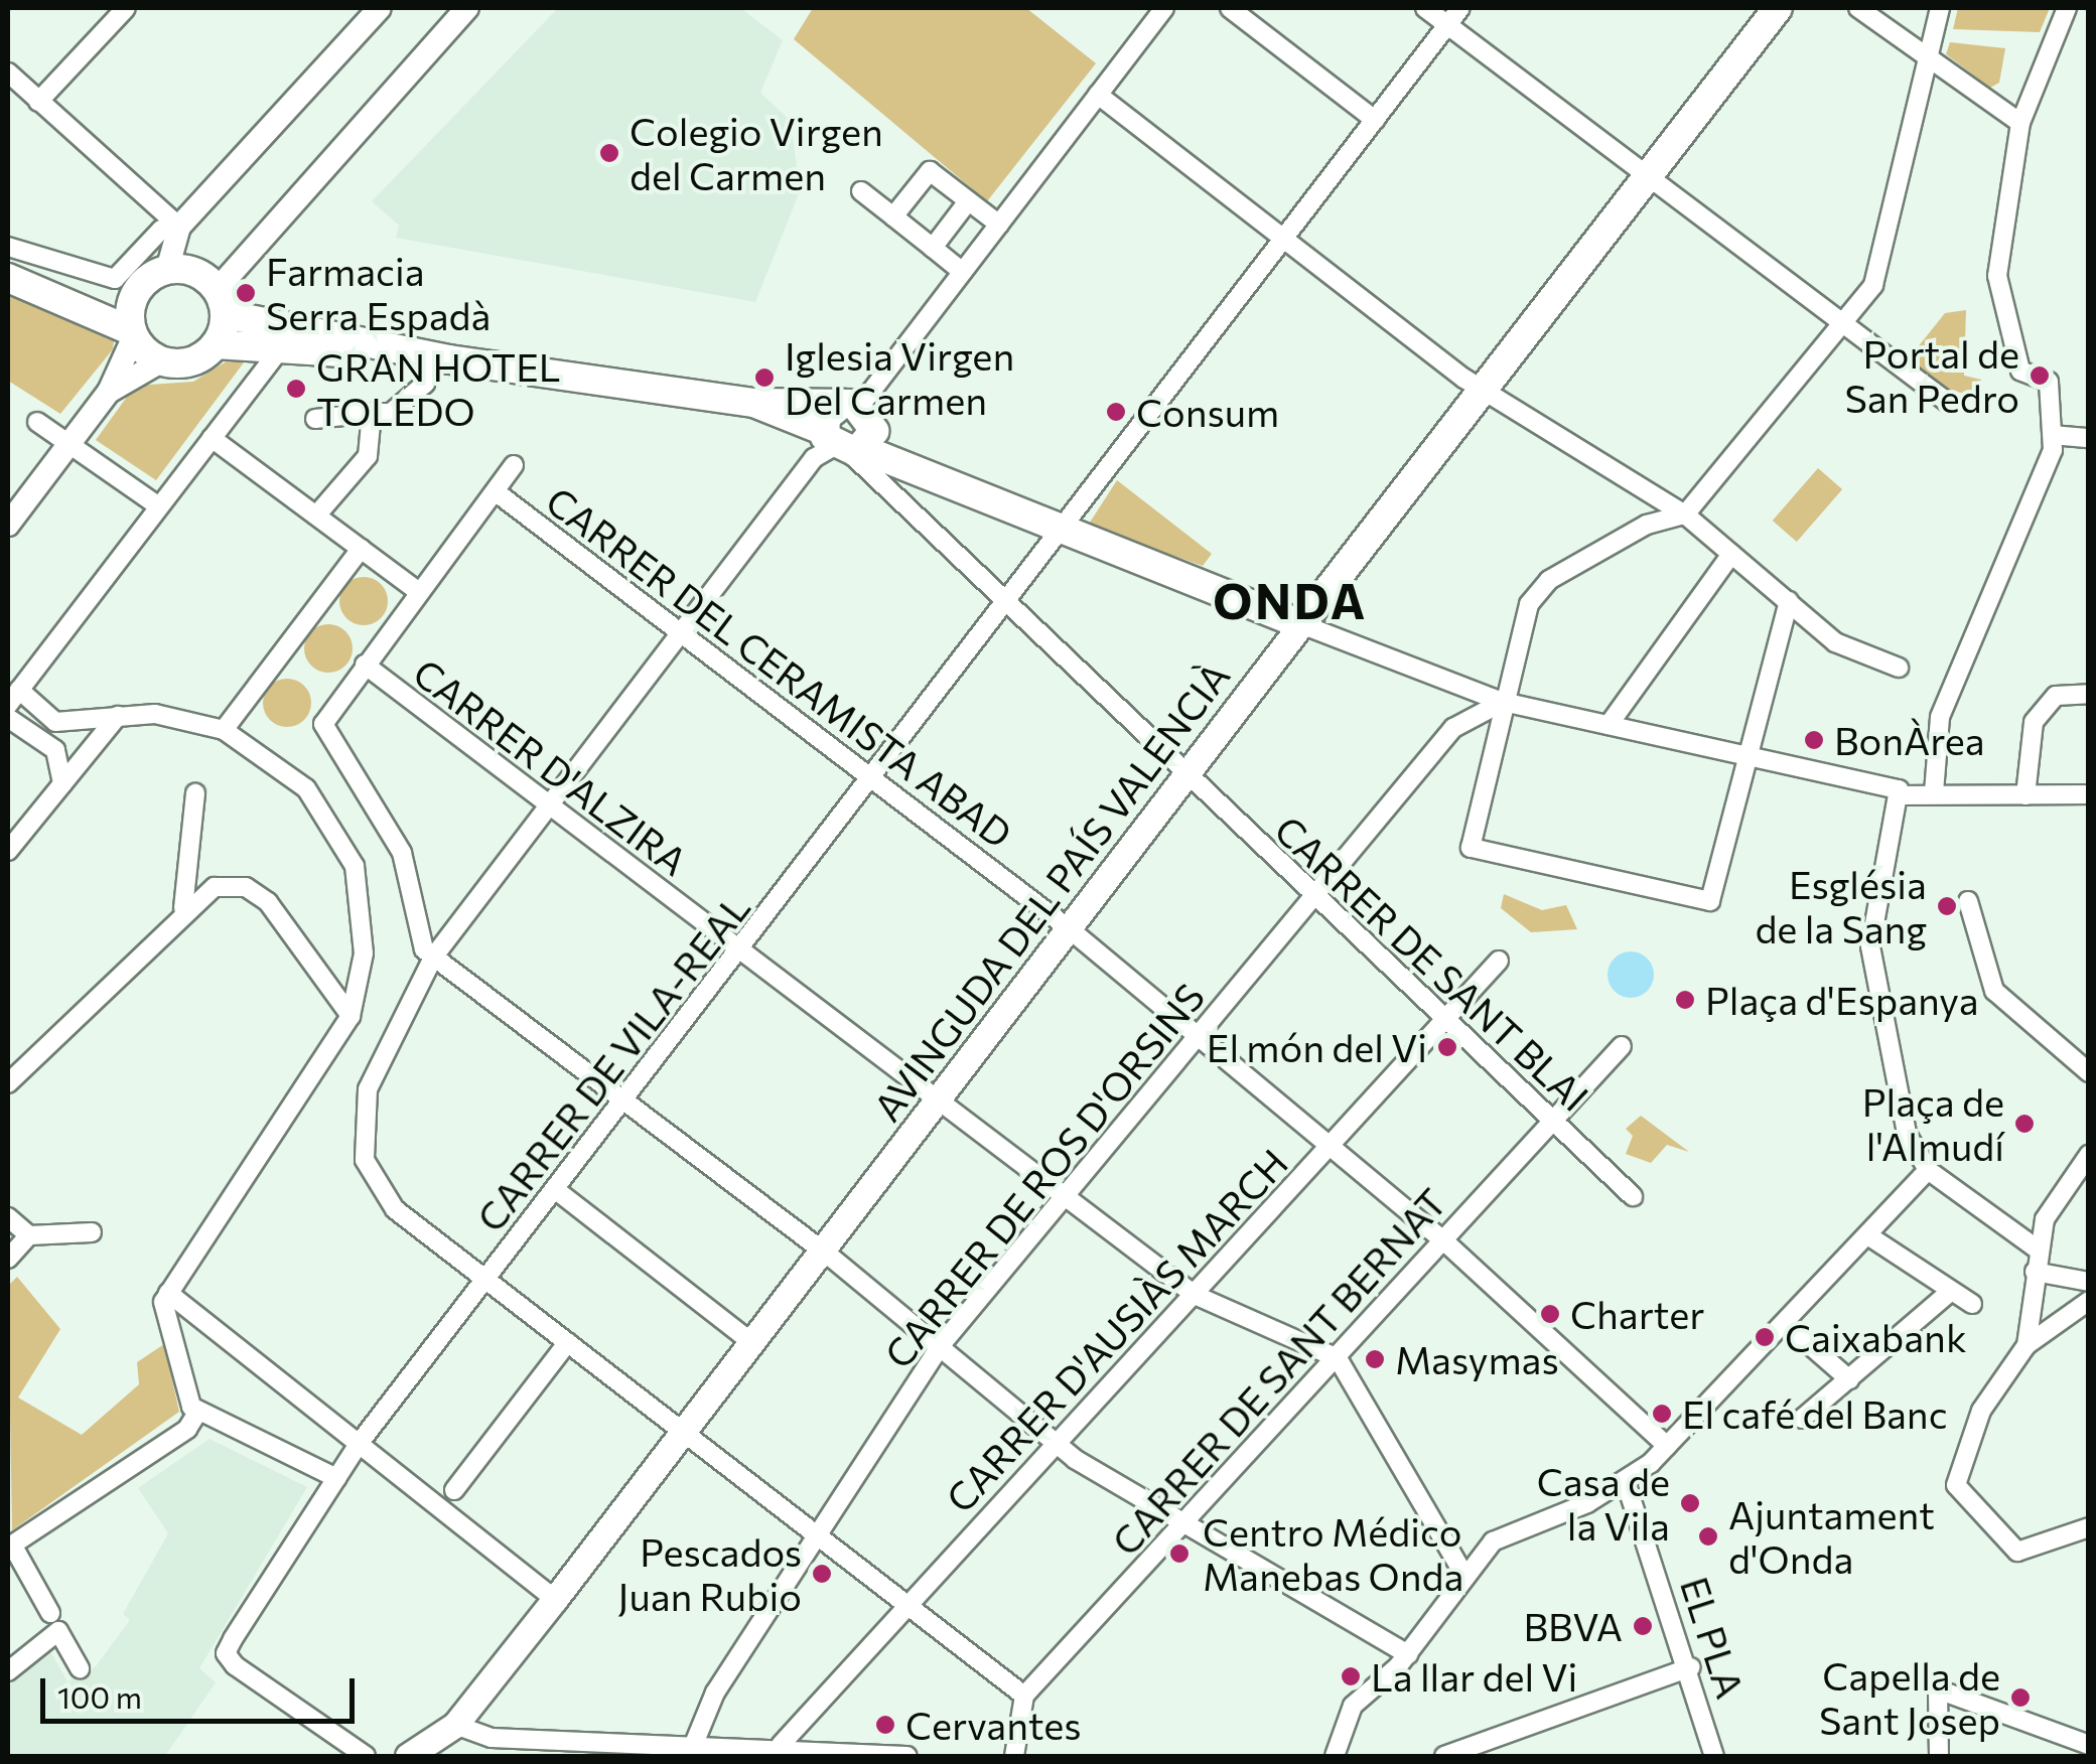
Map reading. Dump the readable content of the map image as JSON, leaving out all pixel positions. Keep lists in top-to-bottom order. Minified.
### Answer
{"streets":{"main road":["AVINGUDA DEL PAÍS VALENCIÀ"],"street":["CARRER DEL CERAMISTA ABAD","CARRER D'ALZIRA","CARRER DE SANT BLAI","CARRER DE VILA-REAL","CARRER DE ROS D'ORSINS","CARRER D'AUSIÀS MARCH","CARRER DE SANT BERNAT","EL PLA"]},"crossings":[["CARRER DEL CERAMISTA ABAD","AVINGUDA DEL PAÍS VALENCIÀ"],["CARRER DEL CERAMISTA ABAD","CARRER DE VILA-REAL"],["CARRER DEL CERAMISTA ABAD","CARRER DE ROS D'ORSINS"],["CARRER DEL CERAMISTA ABAD","CARRER D'AUSIÀS MARCH"],["CARRER DEL CERAMISTA ABAD","CARRER DE SANT BERNAT"],["CARRER D'ALZIRA","AVINGUDA DEL PAÍS VALENCIÀ"],["CARRER D'ALZIRA","CARRER DE VILA-REAL"],["CARRER D'ALZIRA","CARRER DE ROS D'ORSINS"],["CARRER D'ALZIRA","CARRER D'AUSIÀS MARCH"],["CARRER D'ALZIRA","CARRER DE SANT BERNAT"],["AVINGUDA DEL PAÍS VALENCIÀ","CARRER DE SANT BLAI"],["CARRER DE SANT BLAI","CARRER DE VILA-REAL"],["CARRER DE SANT BLAI","CARRER DE ROS D'ORSINS"],["CARRER DE SANT BLAI","CARRER D'AUSIÀS MARCH"],["CARRER DE SANT BLAI","CARRER DE SANT BERNAT"]],"districts":["ONDA"],"places":["Colegio Virgen del Carmen","Farmacia Serra Espadà","Portal de San Pedro","Iglesia Virgen Del Carmen","GRAN HOTEL TOLEDO","Consum","BonÀrea","Església de la Sang","Plaça d'Espanya","El món del Vi","Plaça de l'Almudí","Charter","Caixabank","Masymas","El café del Banc","Casa de la Vila","Ajuntament d'Onda","Centro Médico Manebas Onda","Pescados Juan Rubio","BBVA","La llar del Vi","Capella de Sant Josep","Cervantes"],"scale_bar":"100 m"}
